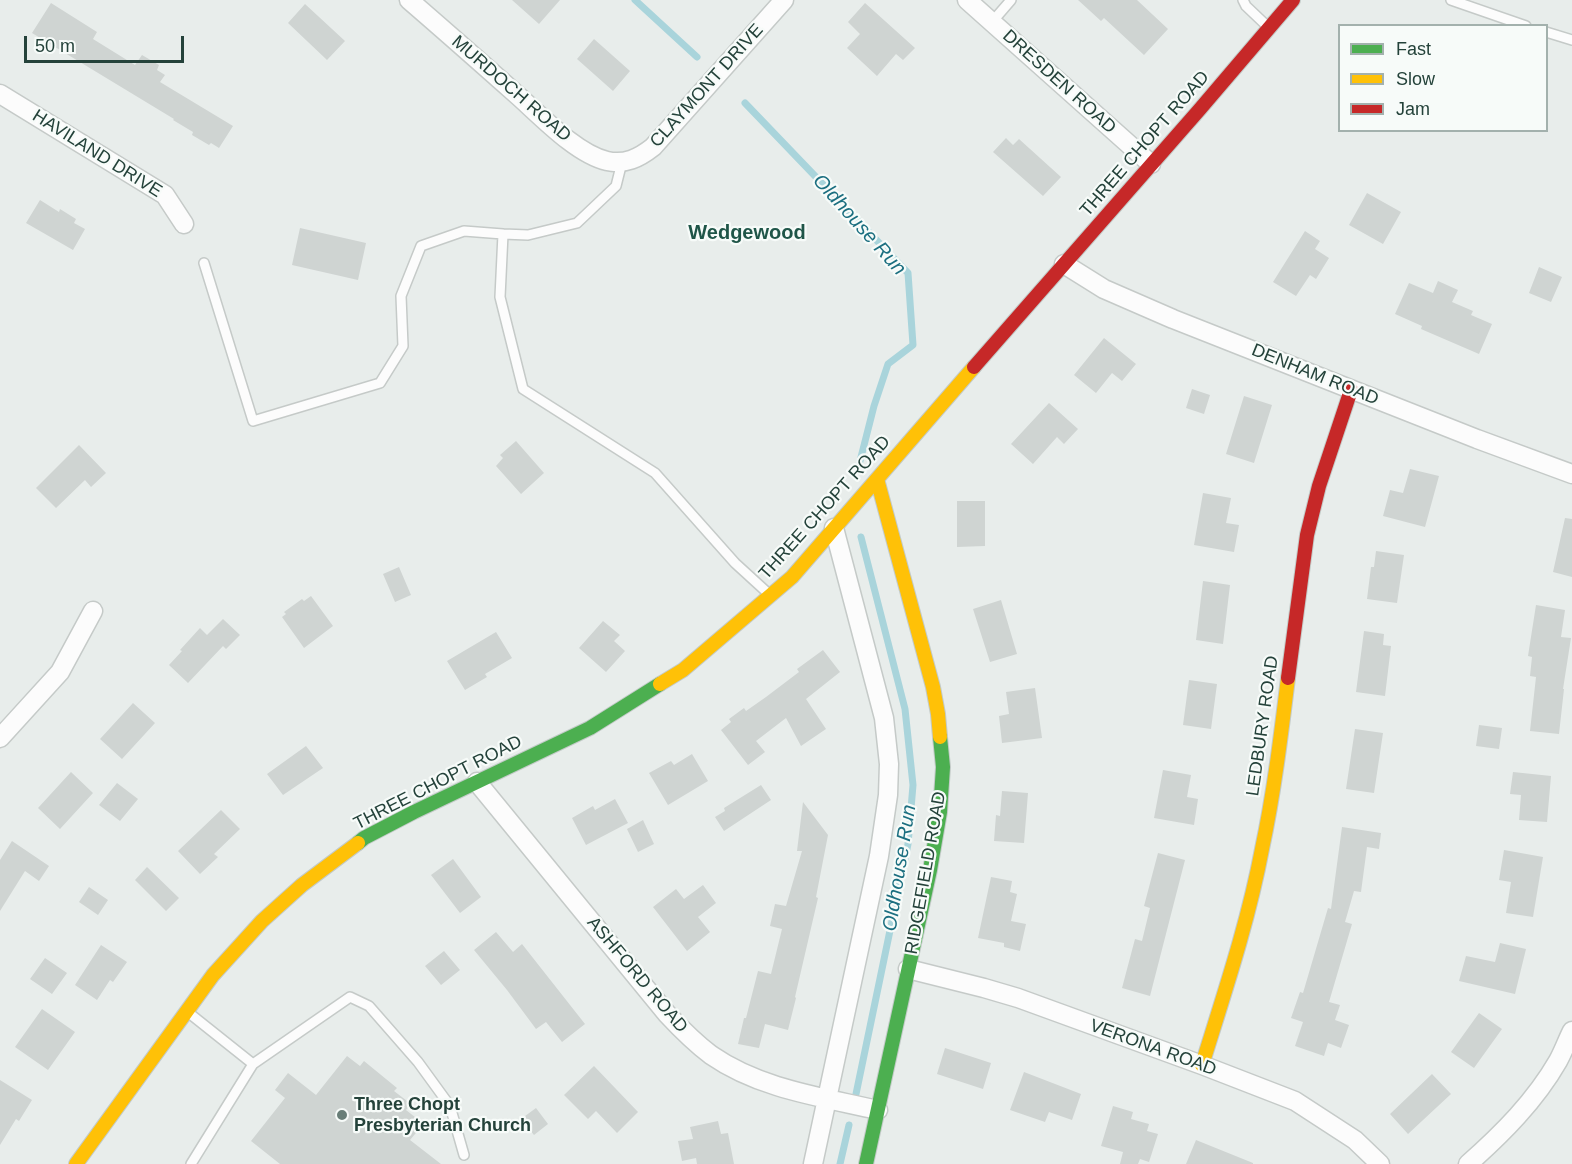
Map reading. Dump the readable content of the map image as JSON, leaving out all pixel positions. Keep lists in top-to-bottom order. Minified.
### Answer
{"streets":{"main road":["THREE CHOPT ROAD","LEDBURY ROAD","RIDGEFIELD ROAD"],"street":["DRESDEN ROAD","CLAYMONT DRIVE","MURDOCH ROAD","HAVILAND DRIVE","DENHAM ROAD","ASHFORD ROAD","VERONA ROAD"]},"crossings":[["DRESDEN ROAD","THREE CHOPT ROAD"],["CLAYMONT DRIVE","MURDOCH ROAD"],["THREE CHOPT ROAD","DENHAM ROAD"],["THREE CHOPT ROAD","RIDGEFIELD ROAD"],["THREE CHOPT ROAD","ASHFORD ROAD"],["DENHAM ROAD","LEDBURY ROAD"],["LEDBURY ROAD","VERONA ROAD"],["RIDGEFIELD ROAD","ASHFORD ROAD"],["RIDGEFIELD ROAD","VERONA ROAD"]],"districts":["Wedgewood"],"water":["Oldhouse Run"],"places":["Three Chopt Presbyterian Church"],"legend":["Fast","Slow","Jam"],"scale_bar":"50 m"}
